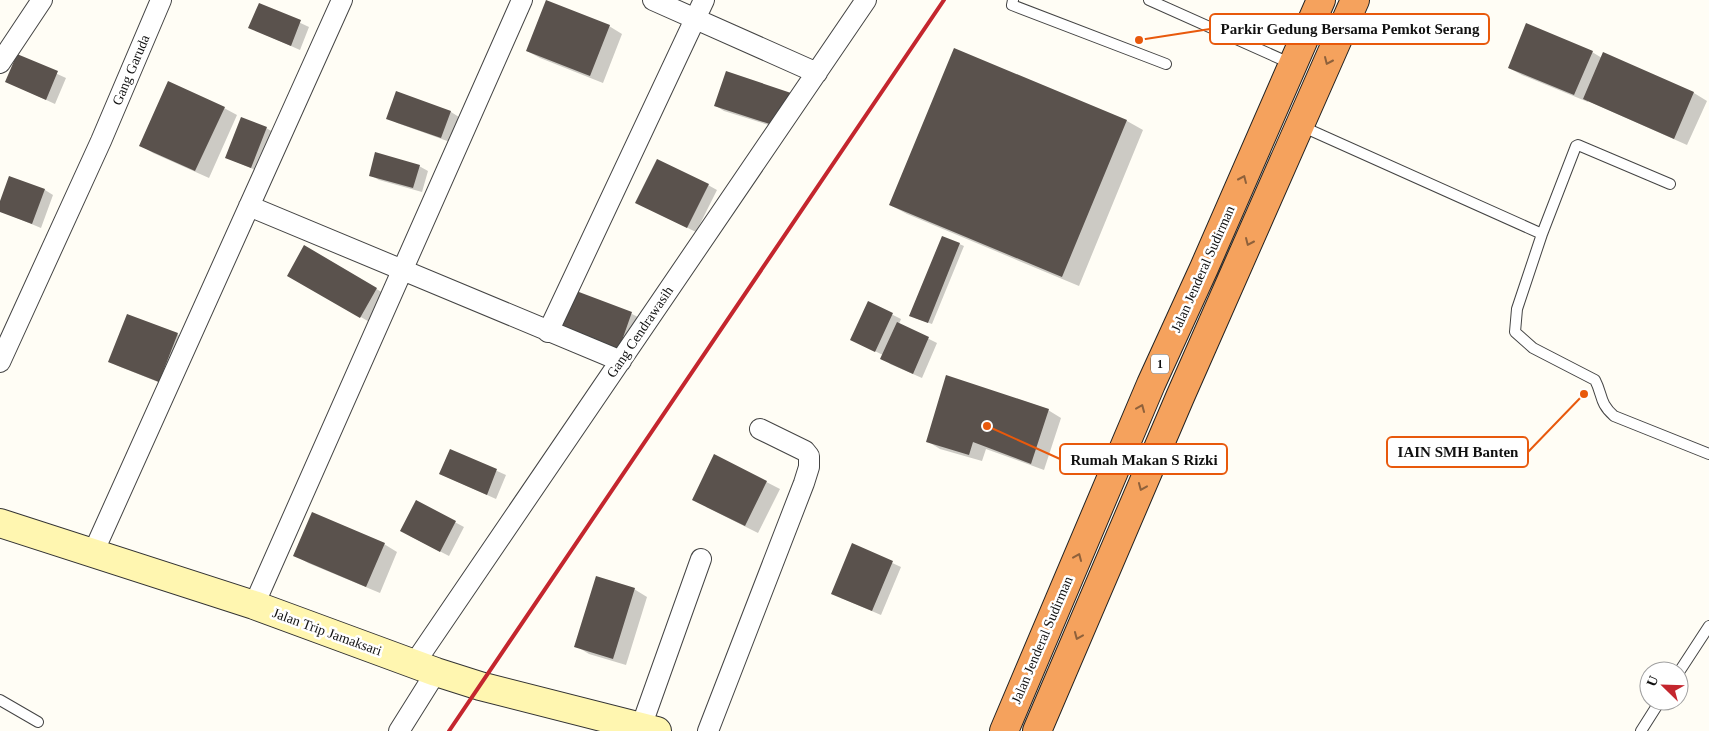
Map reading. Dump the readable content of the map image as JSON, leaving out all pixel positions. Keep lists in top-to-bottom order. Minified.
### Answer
{"streets":{"highway":["Jalan Jenderal Sudirman","1"],"main road":["Jalan Trip Jamaksari"],"street":["Gang Garuda","Gang Cendrawasih"]},"crossings":[["Gang Cendrawasih","Jalan Trip Jamaksari"]],"places":["Parkir Gedung Bersama Pemkot Serang","IAIN SMH Banten","Rumah Makan S Rizki"],"north":"top left"}
